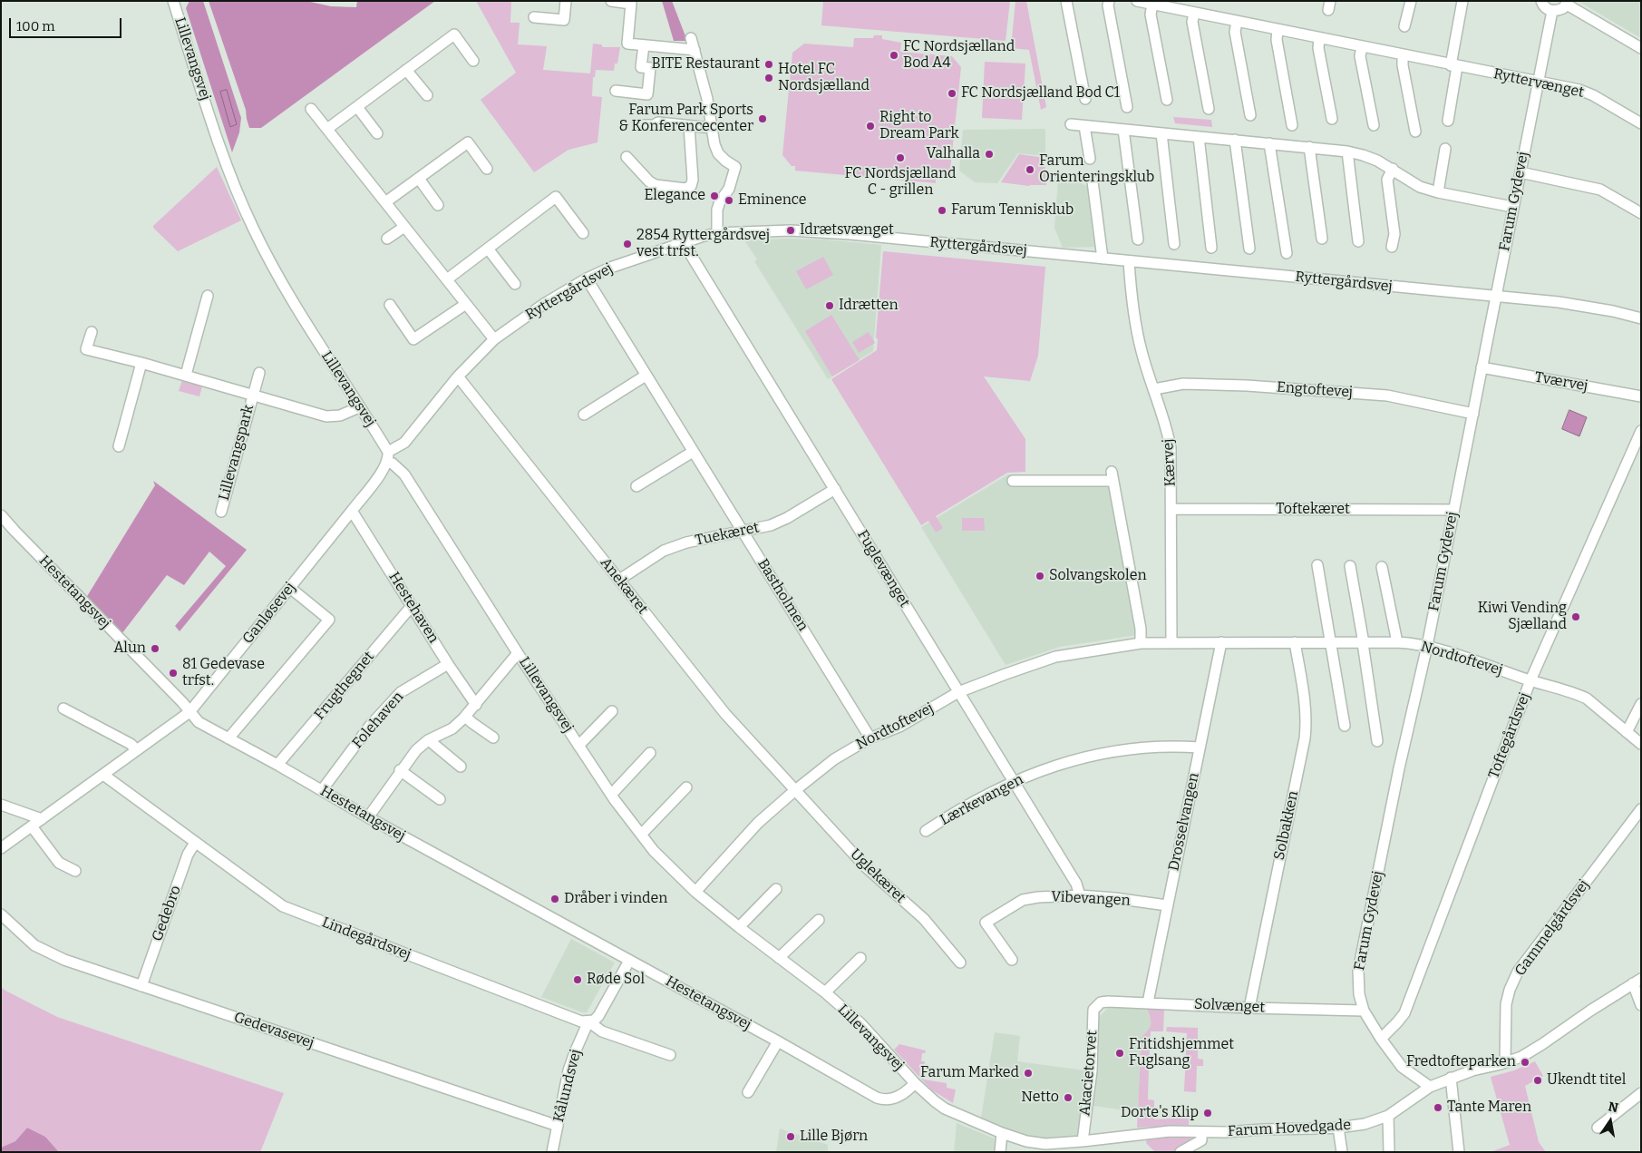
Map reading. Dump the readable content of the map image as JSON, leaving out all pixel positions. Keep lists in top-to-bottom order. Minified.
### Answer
{"streets":{"street":["Lillevangsvej","Ryttervænget","Farum Gydevej","Ryttergårdsvej","Tværvej","Engtoftevej","Lillevangspark","Kærvej","Toftekæret","Tuekæret","Fuglevænget","Anekæret","Hestetangsvej","Bastholmen","Hestehaven","Ganløsevej","Nordtoftevej","Frugthegnet","Folehaven","Toftegårdsvej","Lærkevangen","Drosselvangen","Solbakken","Uglekæret","Vibevangen","Gedebro","Gammelgårdsvej","Lindegårdsvej","Solvænget","Gedevasevej","Akacietorvet","Kålundsvej","Farum Hovedgade"]},"crossings":[["Lillevangsvej","Ryttergårdsvej"],["Lillevangsvej","Lillevangspark"],["Lillevangsvej","Hestetangsvej"],["Lillevangsvej","Ganløsevej"],["Lillevangsvej","Nordtoftevej"],["Lillevangsvej","Farum Hovedgade"],["Ryttervænget","Farum Gydevej"],["Farum Gydevej","Ryttergårdsvej"],["Farum Gydevej","Tværvej"],["Farum Gydevej","Engtoftevej"],["Farum Gydevej","Toftekæret"],["Farum Gydevej","Nordtoftevej"],["Farum Gydevej","Toftegårdsvej"],["Farum Gydevej","Solvænget"],["Farum Gydevej","Farum Hovedgade"],["Ryttergårdsvej","Kærvej"],["Ryttergårdsvej","Fuglevænget"],["Ryttergårdsvej","Anekæret"],["Ryttergårdsvej","Bastholmen"],["Ryttergårdsvej","Ganløsevej"],["Engtoftevej","Kærvej"],["Kærvej","Toftekæret"],["Kærvej","Nordtoftevej"],["Tuekæret","Fuglevænget"],["Tuekæret","Anekæret"],["Tuekæret","Bastholmen"],["Fuglevænget","Nordtoftevej"],["Fuglevænget","Lærkevangen"],["Fuglevænget","Vibevangen"],["Anekæret","Nordtoftevej"],["Anekæret","Uglekæret"],["Hestetangsvej","Ganløsevej"],["Hestetangsvej","Frugthegnet"],["Hestetangsvej","Folehaven"],["Hestetangsvej","Farum Hovedgade"],["Bastholmen","Nordtoftevej"],["Hestehaven","Ganløsevej"],["Hestehaven","Frugthegnet"],["Hestehaven","Folehaven"],["Ganløsevej","Lindegårdsvej"],["Nordtoftevej","Toftegårdsvej"],["Nordtoftevej","Drosselvangen"],["Nordtoftevej","Solbakken"],["Nordtoftevej","Uglekæret"],["Lærkevangen","Drosselvangen"],["Drosselvangen","Vibevangen"],["Drosselvangen","Solvænget"],["Solbakken","Solvænget"],["Gedebro","Lindegårdsvej"],["Gedebro","Gedevasevej"],["Gammelgårdsvej","Farum Hovedgade"],["Lindegårdsvej","Kålundsvej"],["Solvænget","Akacietorvet"],["Gedevasevej","Kålundsvej"],["Akacietorvet","Farum Hovedgade"]],"places":["FC Nordsjælland Bod A4","BITE Restaurant","Hotel FC Nordsjælland","FC Nordsjælland Bod C1","Farum Park Sports & Konferencecenter","Right to Dream Park","Valhalla","FC Nordsjælland C - grillen","Farum Orienteringsklub","Elegance","Eminence","Farum Tennisklub","Idrætsvænget","2854 Ryttergårdsvej vest trfst.","Idrætten","Solvangskolen","Kiwi Vending Sjælland","Alun","81 Gedevase trfst.","Dråber i vinden","Røde Sol","Fritidshjemmet Fuglsang","Fredtofteparken","Farum Marked","Ukendt titel","Netto","Tante Maren","Dorte's Klip","Lille Bjørn"],"scale_bar":"100 m","north":"top"}
